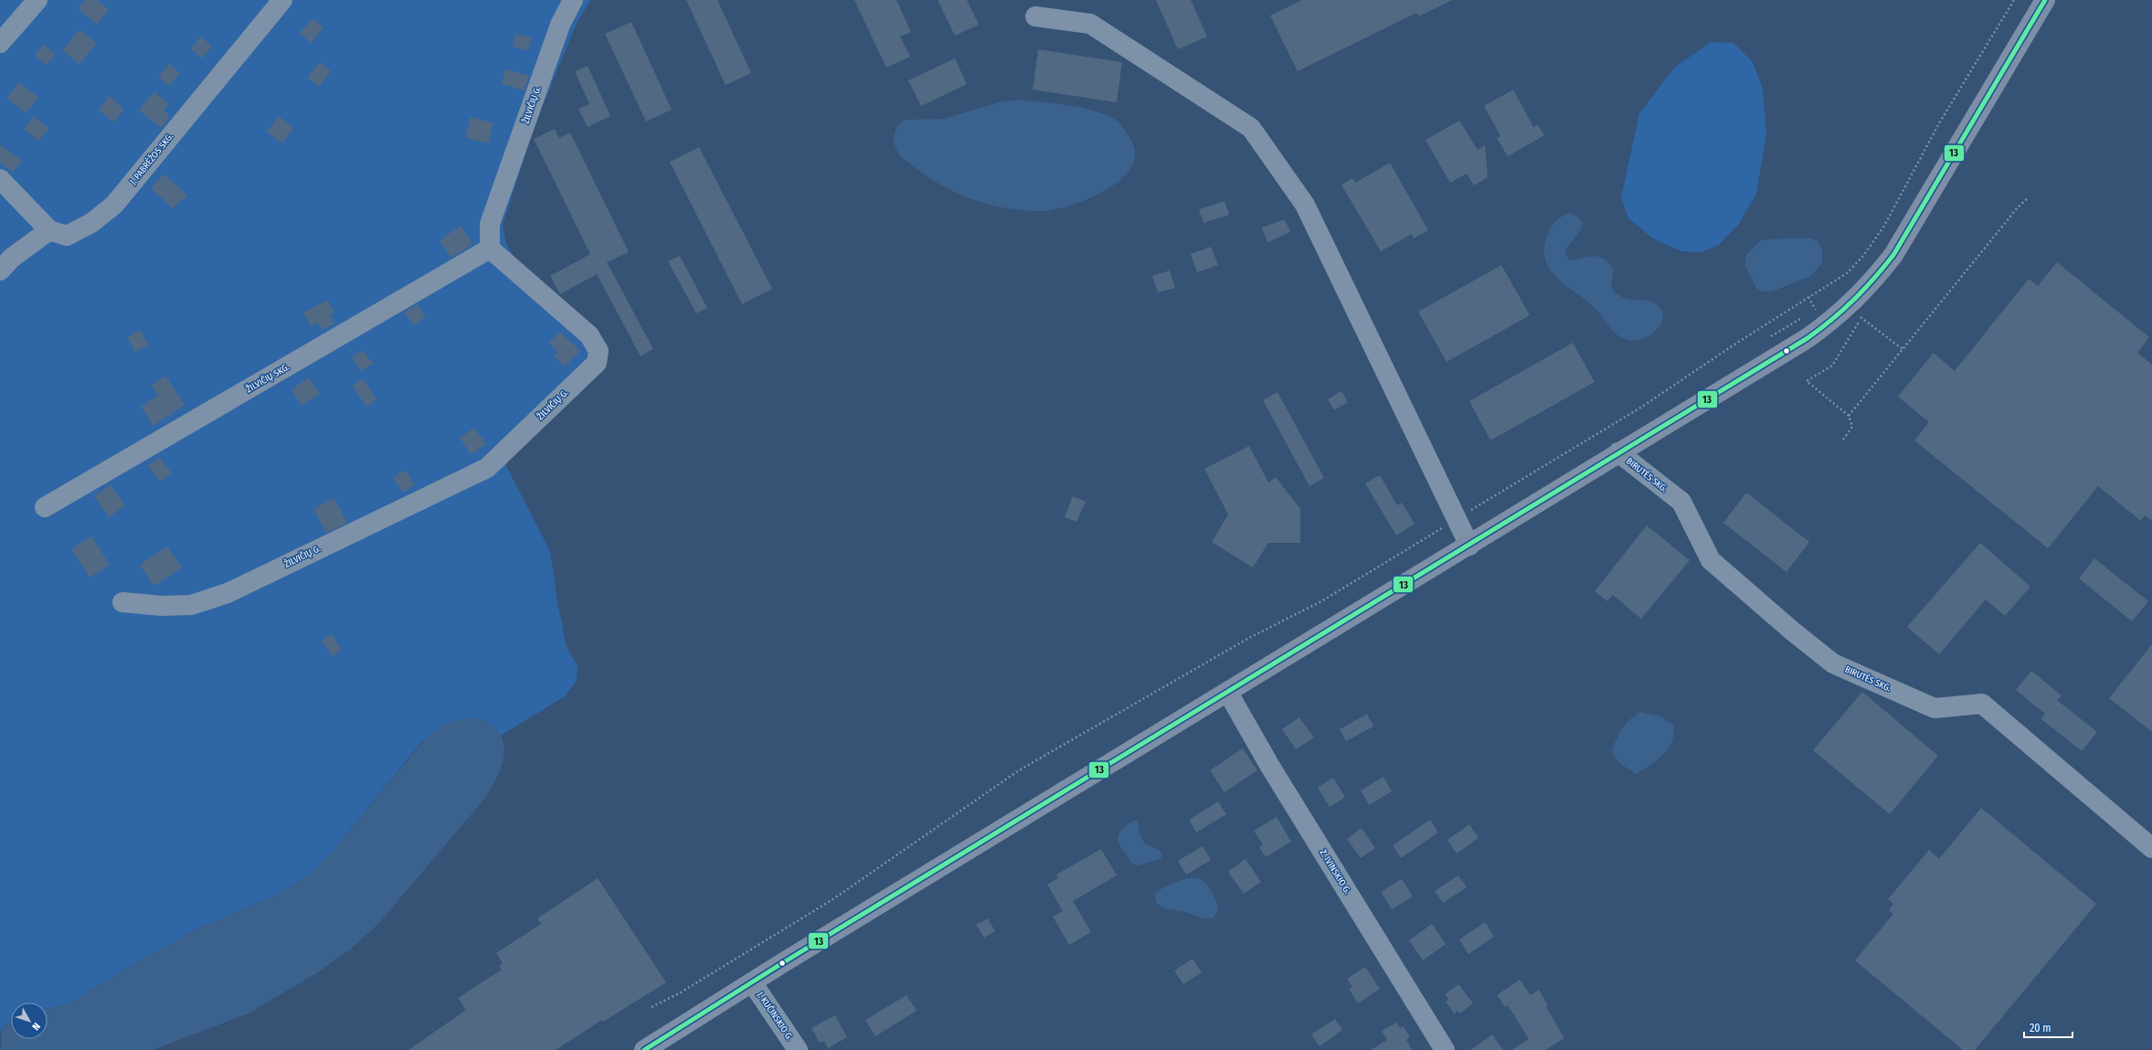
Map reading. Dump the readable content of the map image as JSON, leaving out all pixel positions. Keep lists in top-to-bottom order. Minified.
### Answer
{"streets":{"street":["ŽILVIČIŲ G.","J. PABRĖŽOS SKG.","ŽILVIČIŲ SKG.","BIRUTĖS SKG.","Z. IVINSKIO G.","J. KUČINSKIO G."]},"crossings":[["ŽILVIČIŲ G.","ŽILVIČIŲ SKG."]],"lines":["transit line 13"],"scale_bar":"20 m","north":"bottom right"}
